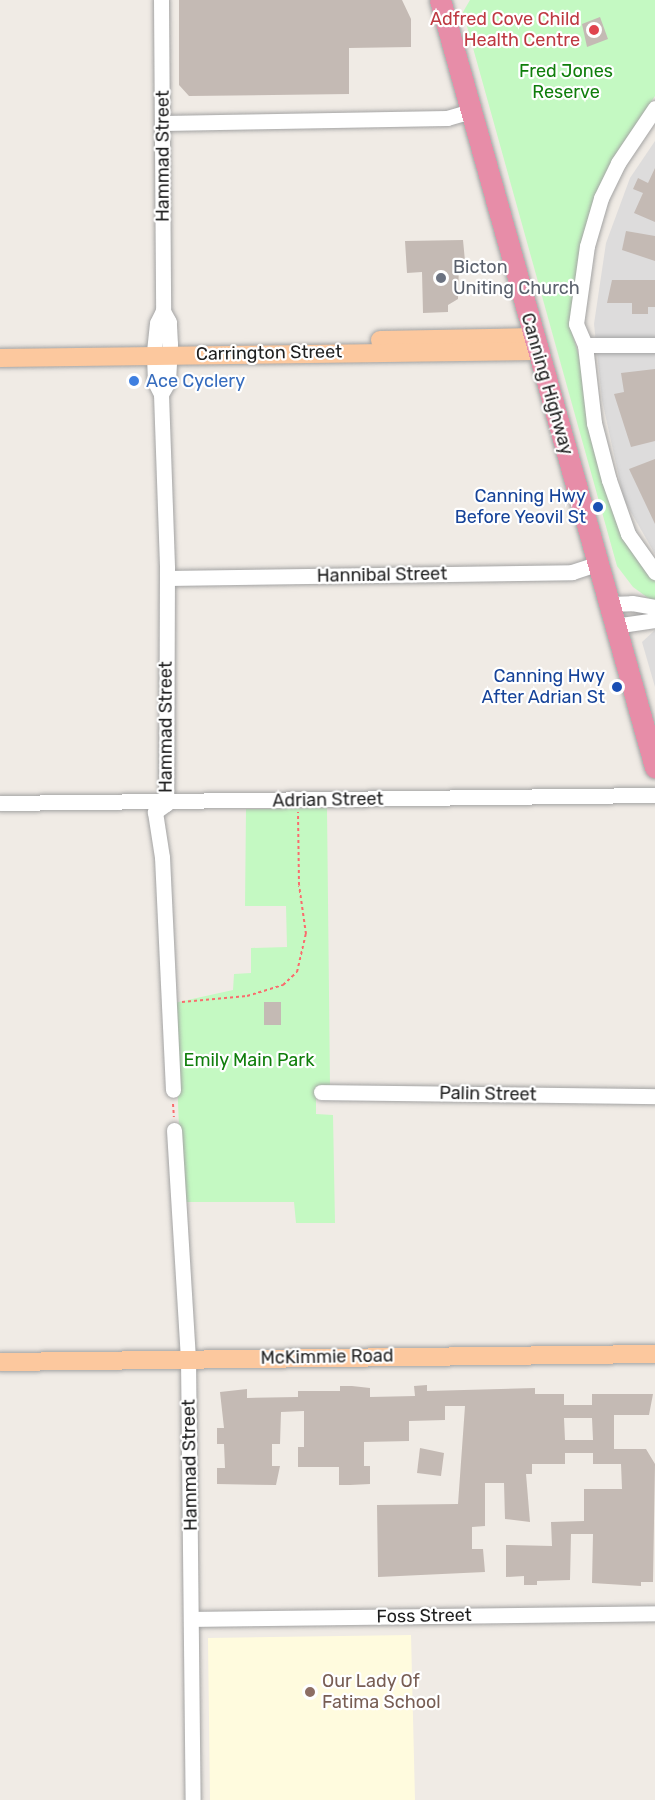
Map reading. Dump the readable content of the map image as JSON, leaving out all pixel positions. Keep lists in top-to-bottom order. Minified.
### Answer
{"streets":{"highway":["Canning Highway"],"main road":["Carrington Street","McKimmie Road"],"street":["Hammad Street","Hannibal Street","Adrian Street","Palin Street","Foss Street"]},"crossings":[["Hammad Street","Carrington Street"],["Hammad Street","Hannibal Street"],["Hammad Street","Adrian Street"],["Hammad Street","McKimmie Road"],["Hammad Street","Foss Street"],["Carrington Street","Canning Highway"],["Canning Highway","Hannibal Street"]],"parks":["Fred Jones Reserve","Emily Main Park"],"places":["Adfred Cove Child Health Centre","Bicton Uniting Church","Ace Cyclery","Canning Hwy Before Yeovil St","Canning Hwy After Adrian St","Our Lady Of Fatima School"]}
